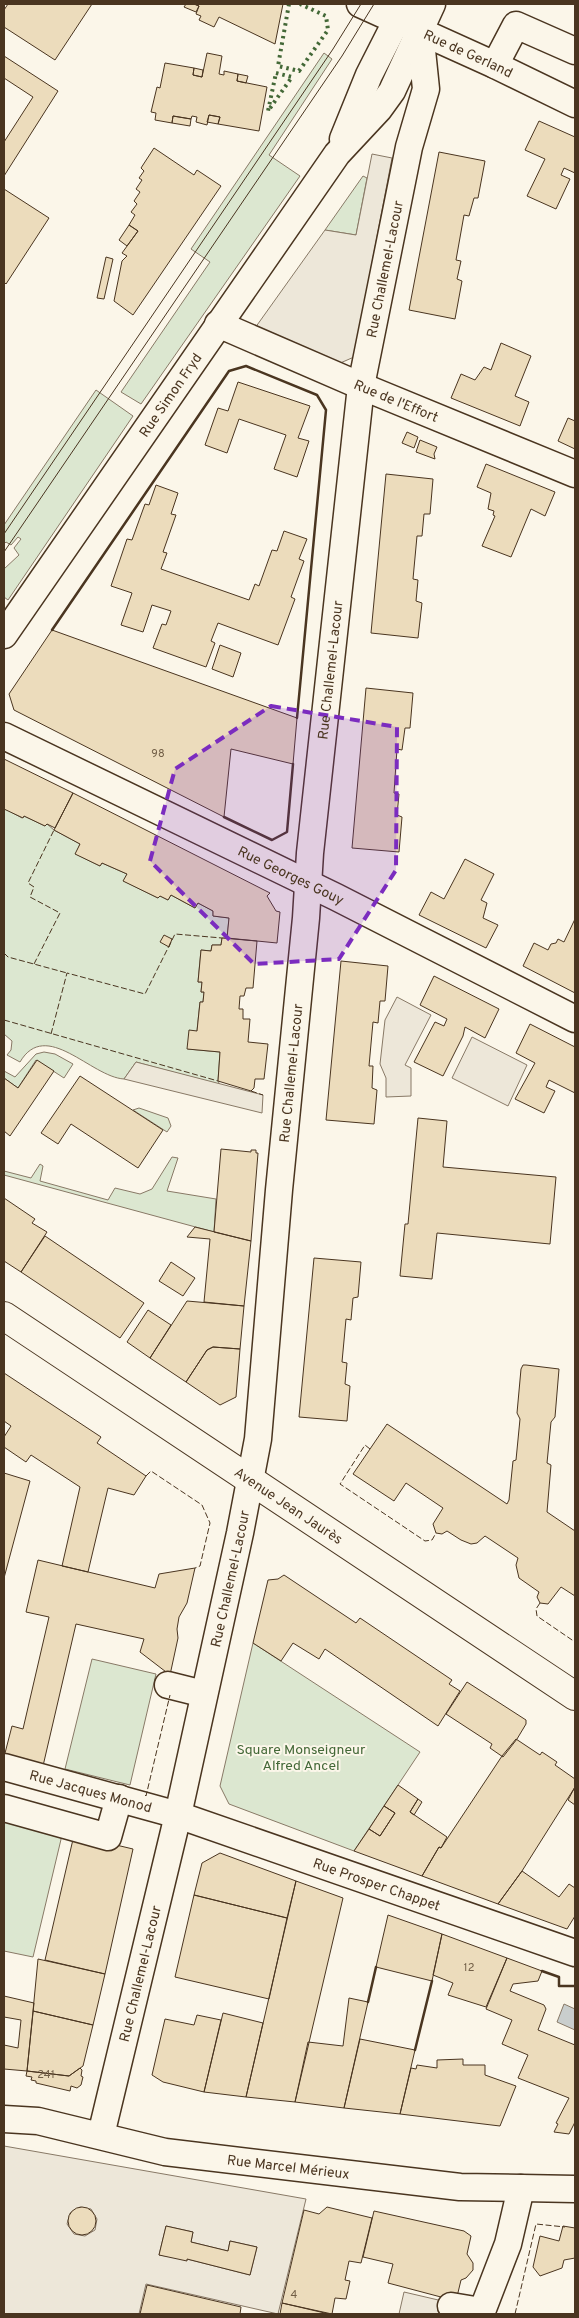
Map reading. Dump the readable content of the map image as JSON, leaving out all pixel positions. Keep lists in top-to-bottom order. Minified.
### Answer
{"streets":{"main road":["Avenue Jean Jaurès"],"street":["Rue de Gerland","Rue Challemel-Lacour","Rue Simon Fryd","Rue de l'Effort","Rue Georges Gouy","Rue Jacques Monod","Rue Prosper Chappet","Rue Marcel Mérieux"]},"crossings":[["Rue de Gerland","Rue Challemel-Lacour"],["Rue de Gerland","Rue Simon Fryd"],["Rue Challemel-Lacour","Rue Simon Fryd"],["Rue Challemel-Lacour","Rue de l'Effort"],["Rue Challemel-Lacour","Rue Georges Gouy"],["Rue Challemel-Lacour","Avenue Jean Jaurès"],["Rue Challemel-Lacour","Rue Jacques Monod"],["Rue Challemel-Lacour","Rue Prosper Chappet"],["Rue Challemel-Lacour","Rue Marcel Mérieux"],["Rue Simon Fryd","Rue de l'Effort"],["Rue Jacques Monod","Rue Prosper Chappet"]],"parks":["Square Monseigneur Alfred Ancel"],"house_numbers":["98","12","241","4"]}
